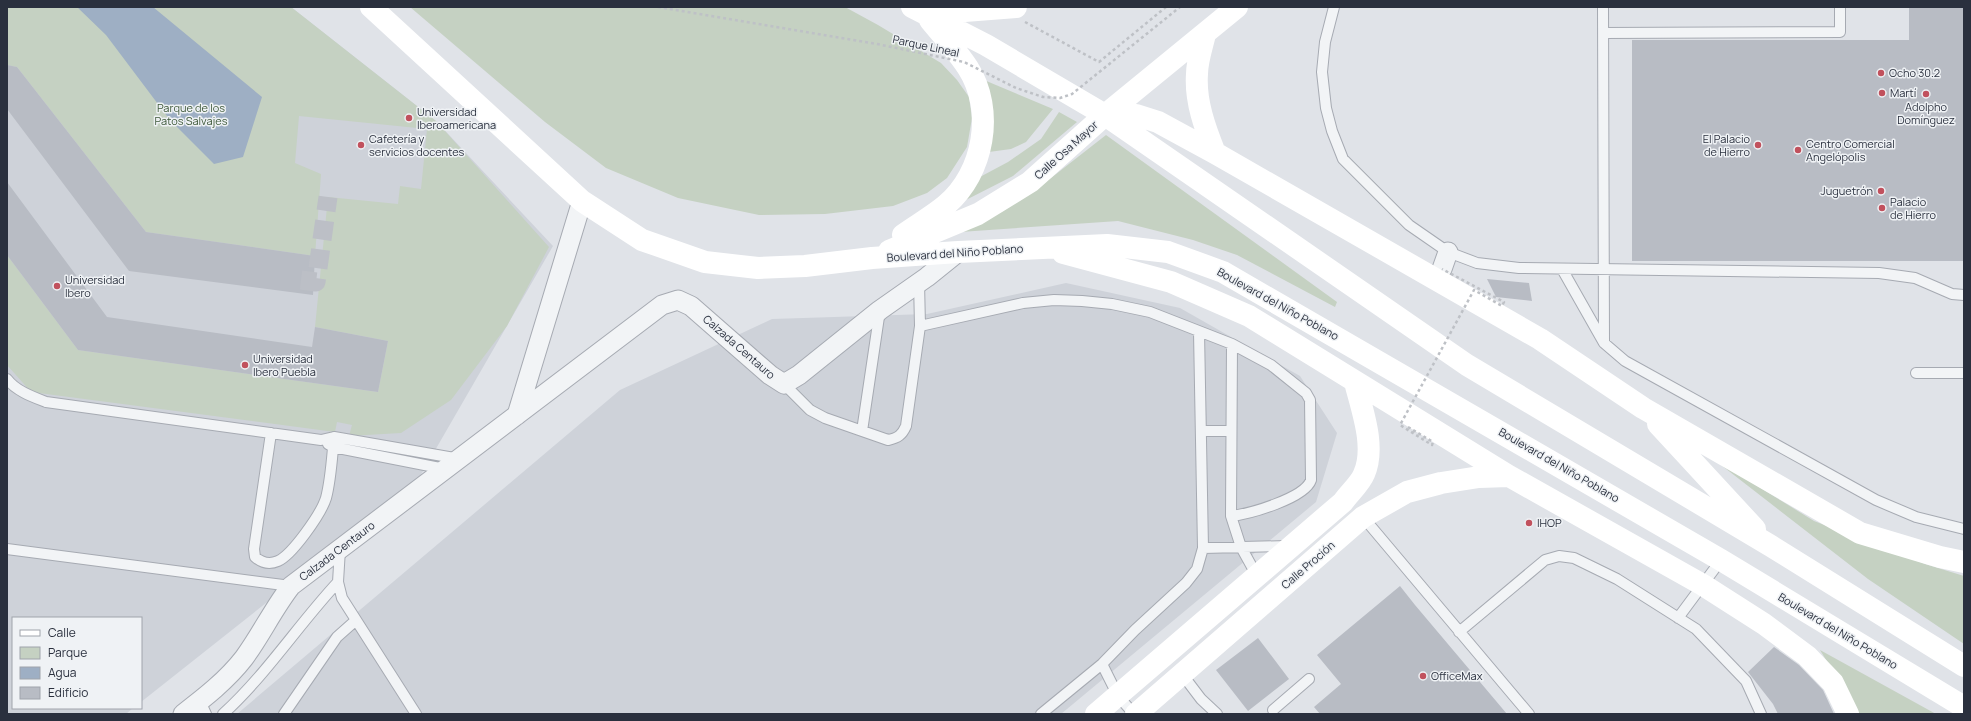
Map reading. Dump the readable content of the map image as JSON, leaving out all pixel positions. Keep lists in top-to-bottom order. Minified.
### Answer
{"streets":{"main road":["Calle Osa Mayor","Boulevard del Niño Poblano","Calle Proción"],"street":["Calzada Centauro"],"path":["Parque Lineal"]},"crossings":[["Calle Osa Mayor","Boulevard del Niño Poblano"],["Boulevard del Niño Poblano","Calzada Centauro"]],"parks":["Parque de los Patos Salvajes"],"places":["Ocho 30.2","Martí","Adolpho Domínguez","Universidad Iberoamericana","Cafetería y servicios docentes","El Palacio de Hierro","Centro Comercial Angelópolis","Juguetrón","Palacio de Hierro","Universidad Ibero","Universidad Ibero Puebla","IHOP","OfficeMax"],"legend":["Calle","Parque","Agua","Edificio"]}
